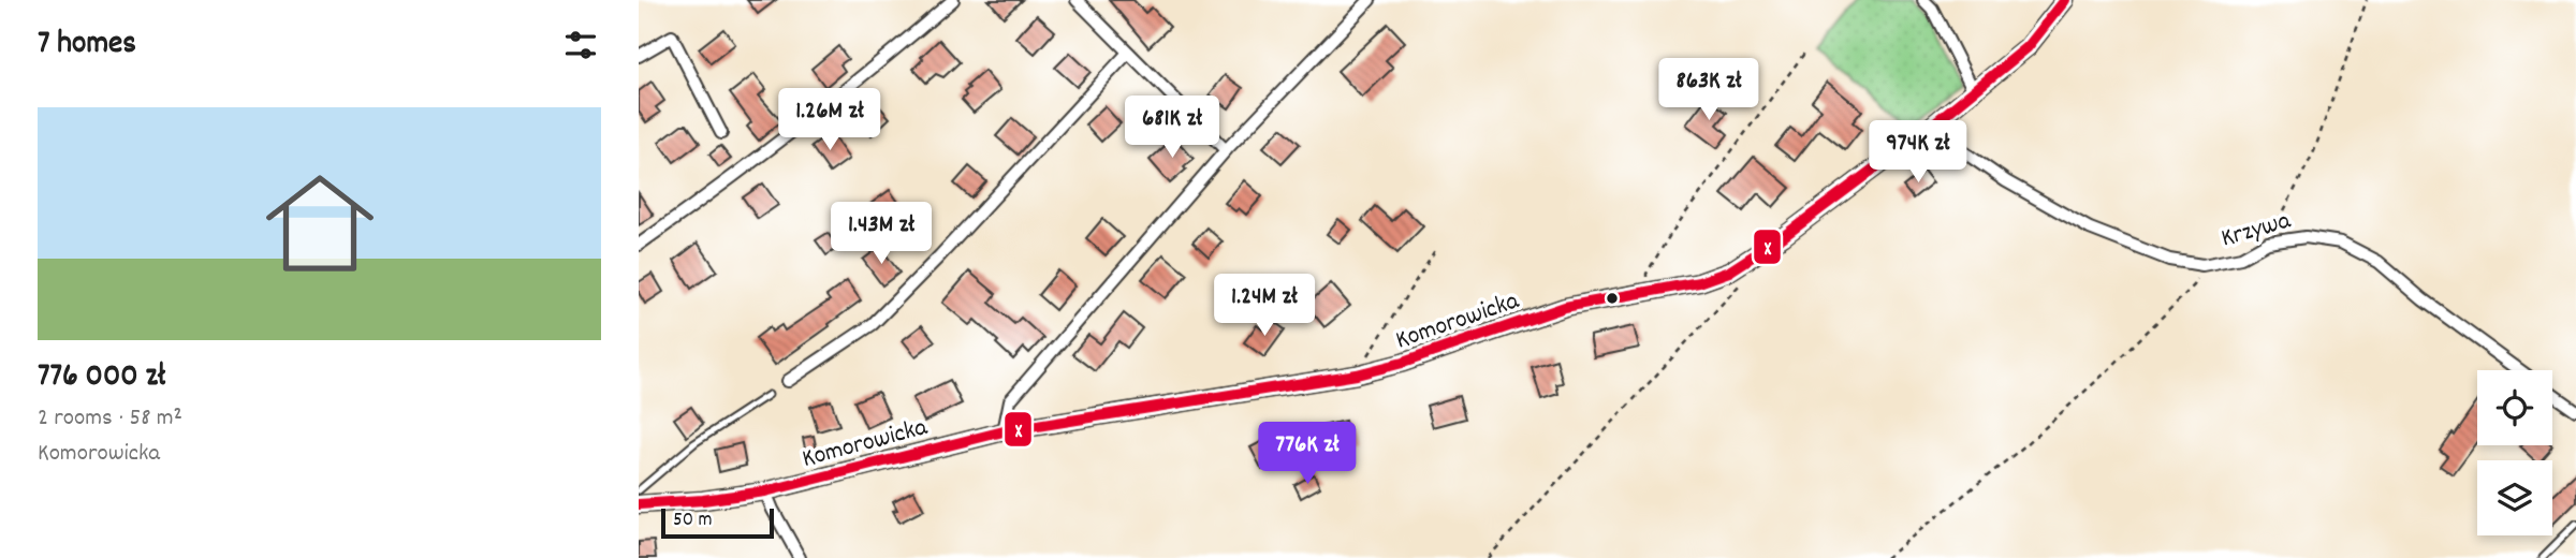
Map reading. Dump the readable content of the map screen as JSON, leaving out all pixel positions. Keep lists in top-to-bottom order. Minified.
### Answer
{"streets":{"street":["Krzywa","Komorowicka"]},"crossings":[["Krzywa","Komorowicka"]],"lines":["transit line X"],"scale_bar":"50 m","page":{"heading":"7 homes","price":["863K zł","1.26M zł","681K zł","974K zł","1.43M zł","1.24M zł","776K zł"],"list":[{"name":"776 000 zł","note":"2 rooms · 58 m² · Komorowicka"}],"scale":"50 m"}}
